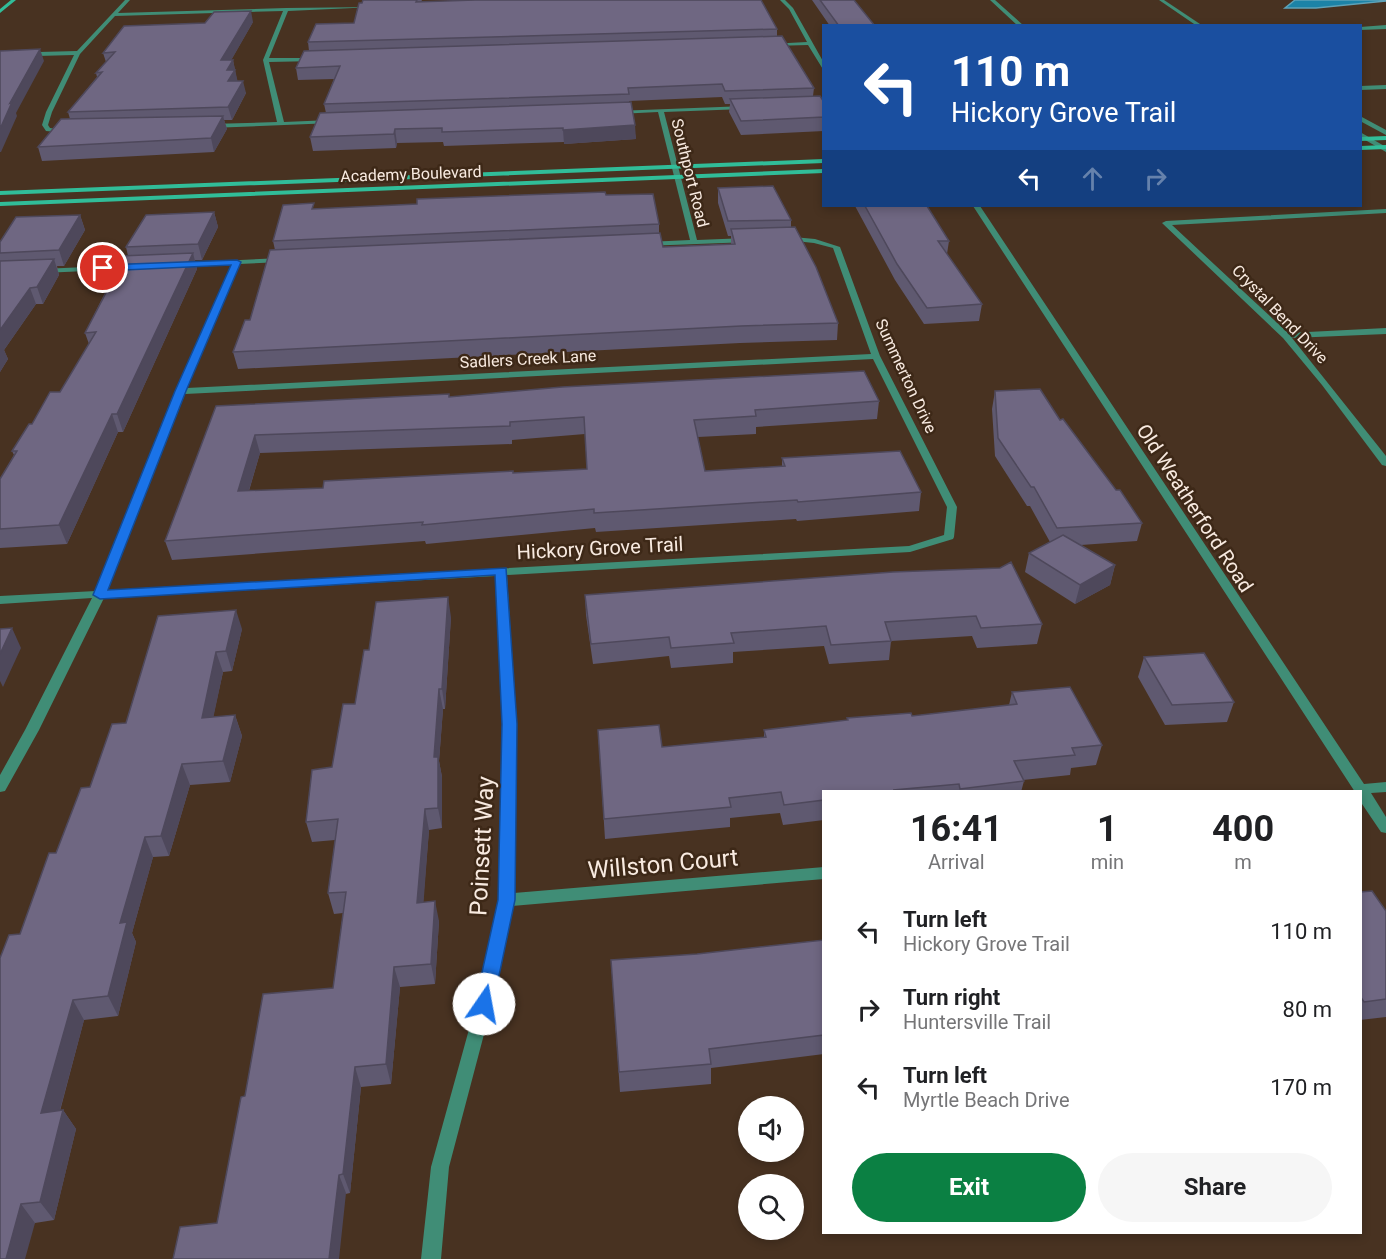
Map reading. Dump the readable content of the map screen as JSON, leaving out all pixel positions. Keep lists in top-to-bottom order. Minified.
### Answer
{"streets":{"main road":["Academy Boulevard"],"street":["Southport Road","Crystal Bend Drive","Sadlers Creek Lane","Summerton Drive","Old Weatherford Road","Hickory Grove Trail","Poinsett Way","Willston Court"]},"crossings":[["Southport Road","Academy Boulevard"],["Sadlers Creek Lane","Summerton Drive"],["Summerton Drive","Hickory Grove Trail"],["Hickory Grove Trail","Poinsett Way"],["Poinsett Way","Willston Court"]],"page":{"turn":["110 m","Hickory Grove Trail"],"eta":["16:41","Arrival","1","min","400","m"],"list":[{"name":"Turn left","note":"Hickory Grove Trail","value":"110 m"},{"name":"Turn right","note":"Huntersville Trail","value":"80 m"},{"name":"Turn left","note":"Myrtle Beach Drive","value":"170 m"}],"buttons":["Exit","Share"]}}
